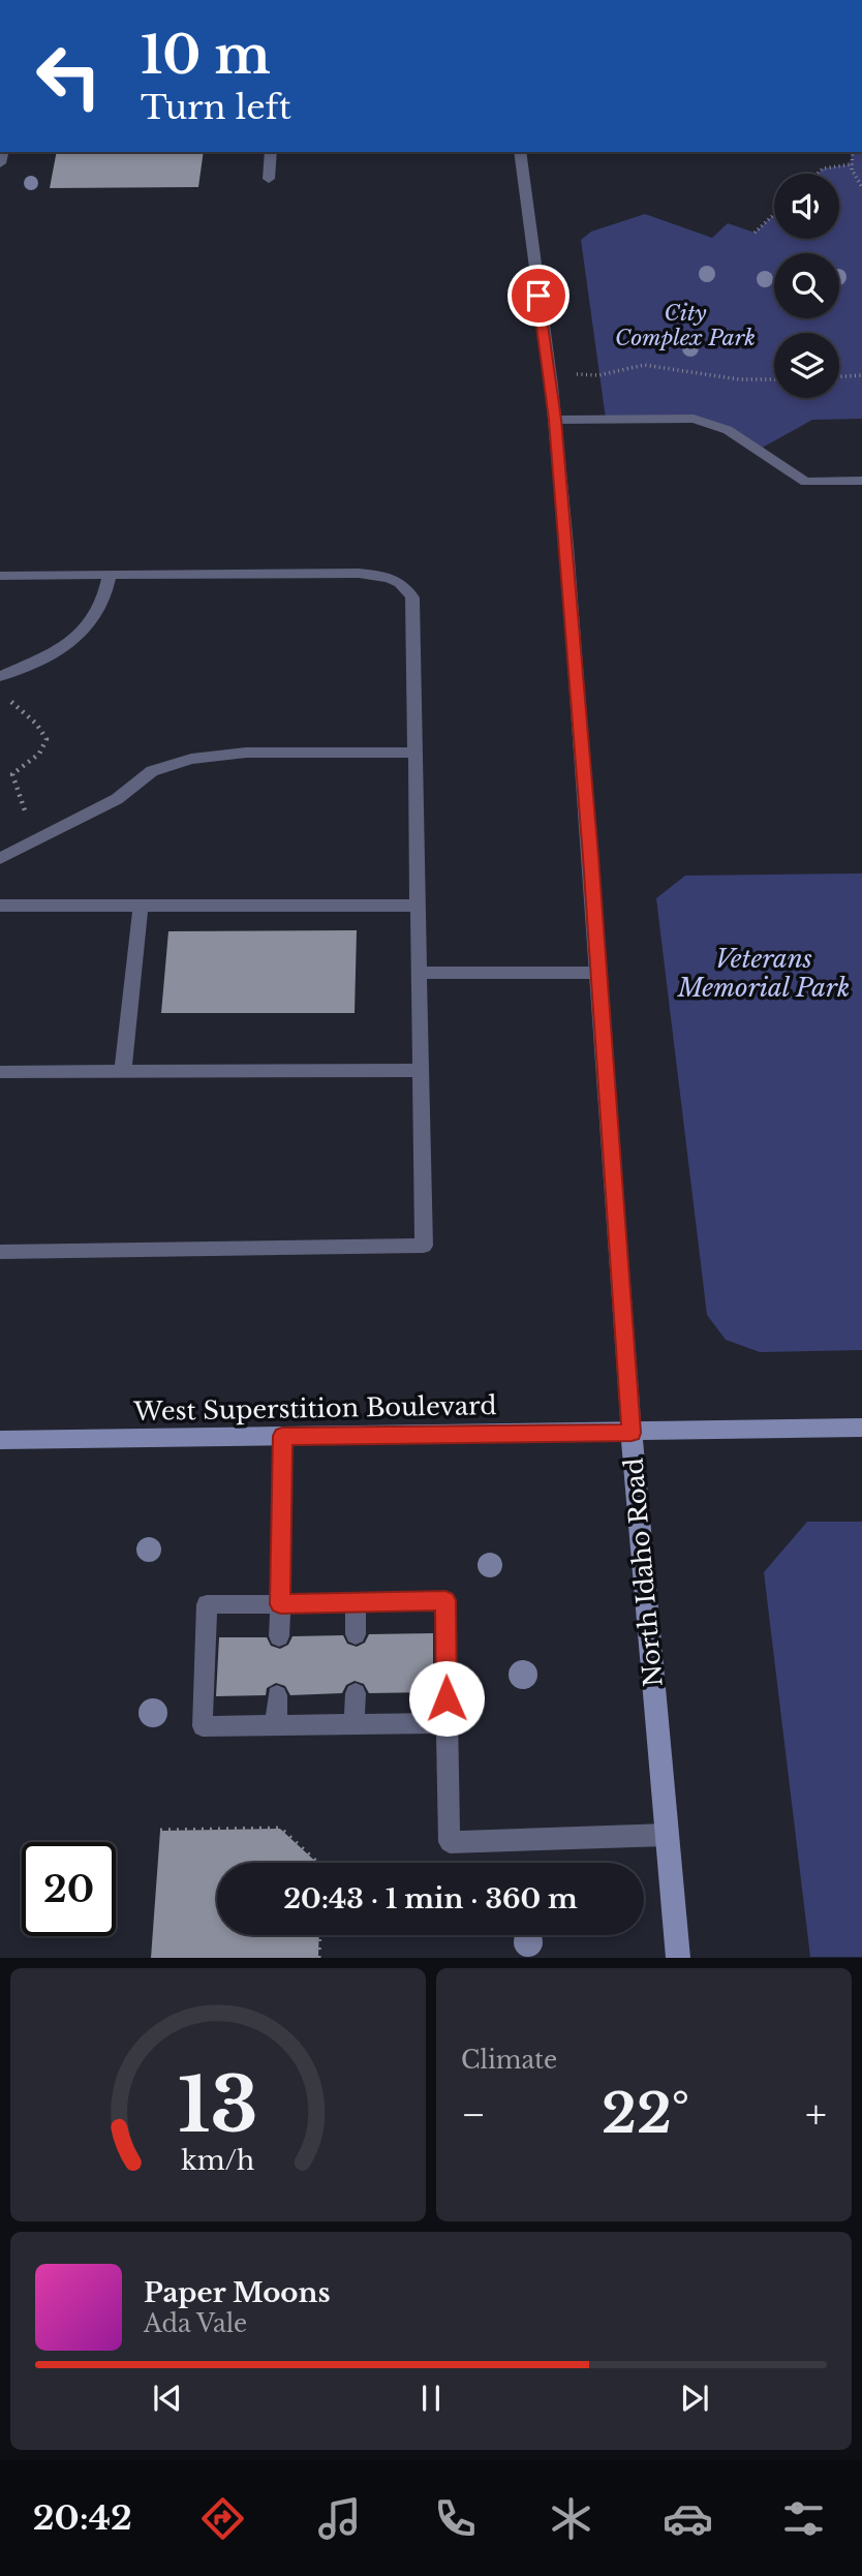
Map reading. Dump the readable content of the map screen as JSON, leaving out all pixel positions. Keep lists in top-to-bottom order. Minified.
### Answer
{"streets":{"main road":["West Superstition Boulevard","North Idaho Road"]},"crossings":[["West Superstition Boulevard","North Idaho Road"]],"parks":["City Complex Park","Veterans Memorial Park"],"page":{"turn":["10 m","Turn left"],"limit":"20","trip":"20:43 · 1 min · 360 m","tile":"Climate","heat":["−","22°","+"],"song":["Paper Moons","Ada Vale"],"tabs":"20:42","gauge":["13","km/h"]}}
